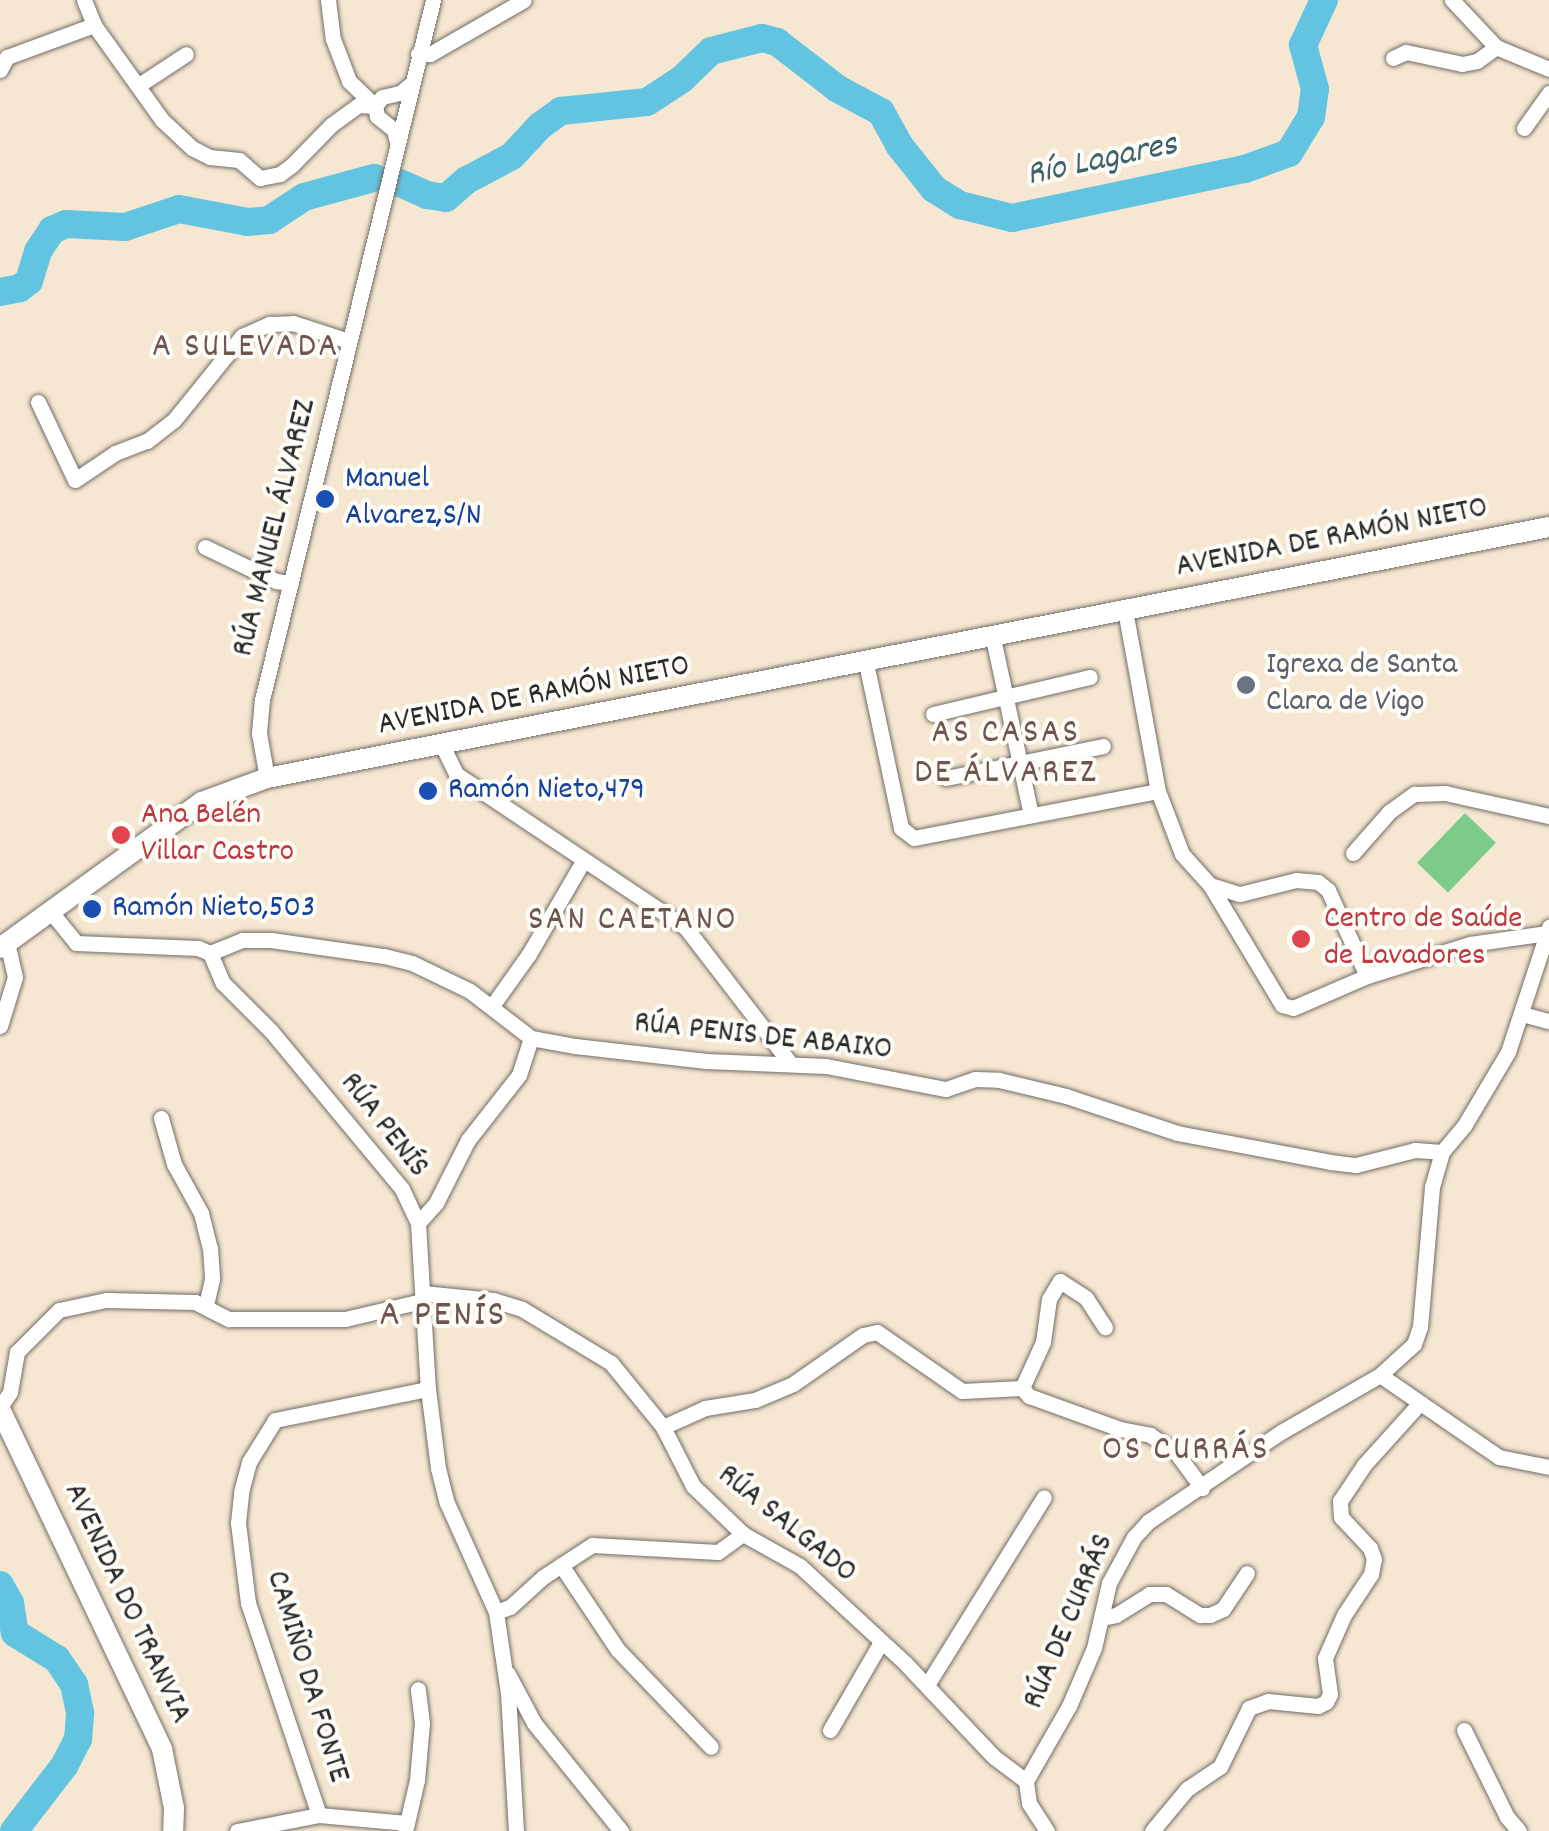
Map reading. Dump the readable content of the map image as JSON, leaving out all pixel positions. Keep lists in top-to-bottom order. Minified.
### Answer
{"streets":{"main road":["AVENIDA DE RAMÓN NIETO","AVENIDA DO TRANVIA"],"street":["RÚA MANUEL ÁLVAREZ","RÚA PENIS DE ABAIXO","RÚA PENÍS","RÚA SALGADO","RÚA DE CURRÁS","CAMIÑO DA FONTE"]},"crossings":[["RÚA MANUEL ÁLVAREZ","AVENIDA DE RAMÓN NIETO"],["RÚA PENIS DE ABAIXO","RÚA DE CURRÁS"],["RÚA PENÍS","RÚA SALGADO"],["RÚA PENÍS","CAMIÑO DA FONTE"],["RÚA SALGADO","AVENIDA DO TRANVIA"],["RÚA SALGADO","RÚA DE CURRÁS"]],"districts":["A SULEVADA","AS CASAS DE ÁLVAREZ","SAN CAETANO","A PENÍS","OS CURRÁS"],"water":["Río Lagares"],"places":["Manuel Alvarez,S/N","Igrexa de Santa Clara de Vigo","Ramón Nieto,479","Ana Belén Villar Castro","Ramón Nieto,503","Centro de Saúde de Lavadores"]}
